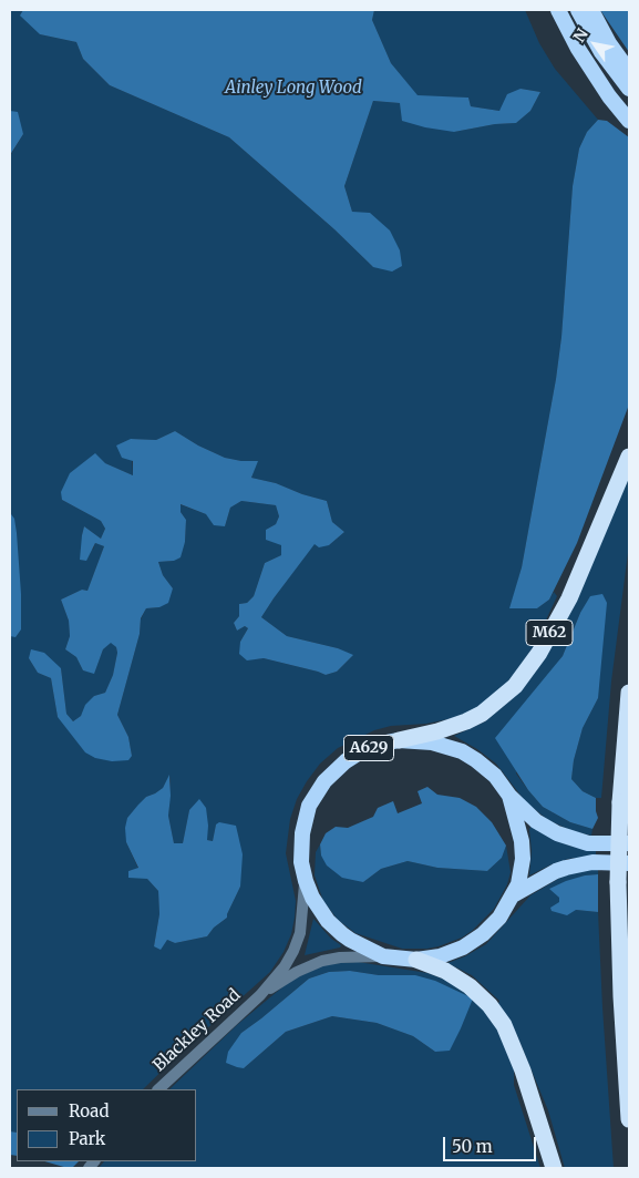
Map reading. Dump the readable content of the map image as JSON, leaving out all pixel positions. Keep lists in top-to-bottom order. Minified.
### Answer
{"streets":{"highway":["M62","A629"],"street":["Blackley Road"]},"crossings":[["M62","A629"],["A629","Blackley Road"]],"parks":["Ainley Long Wood"],"legend":["Road","Park"],"scale_bar":"50 m","north":"top left"}
